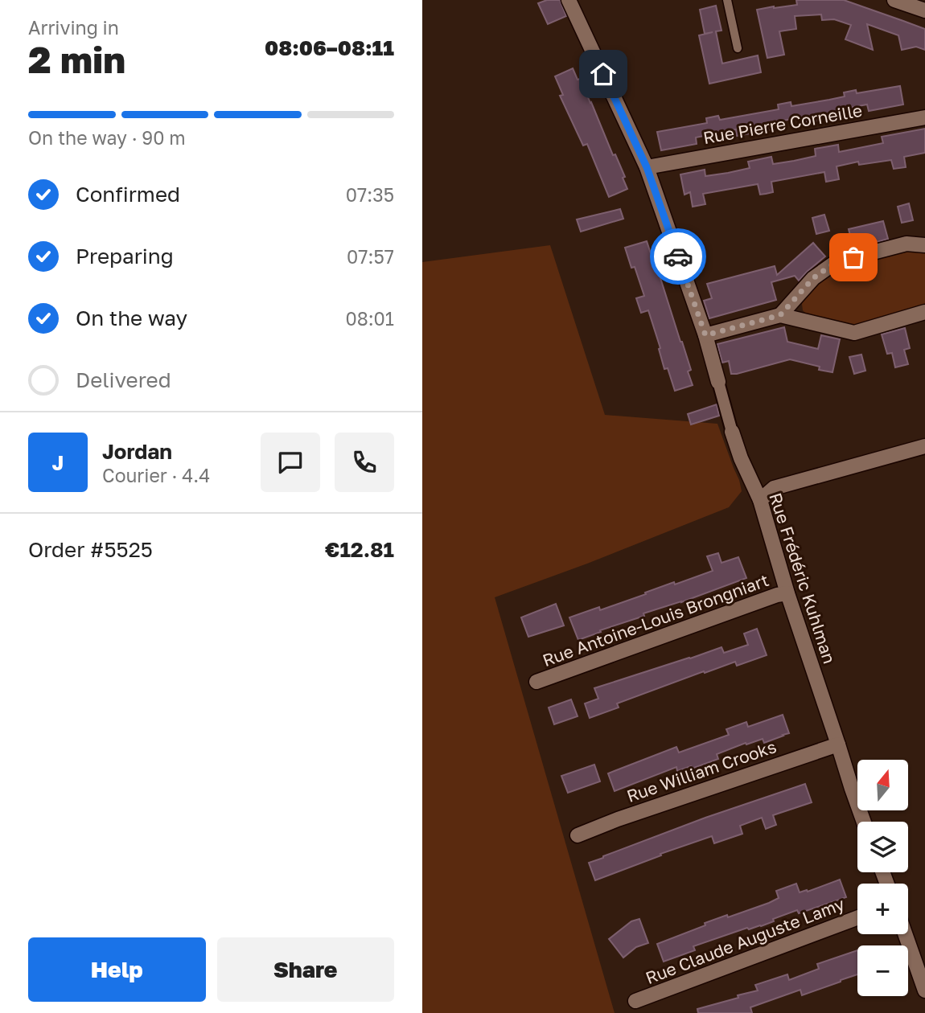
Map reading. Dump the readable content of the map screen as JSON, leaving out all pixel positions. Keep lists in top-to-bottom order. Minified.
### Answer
{"streets":{"street":["Rue Pierre Corneille","Rue Frédéric Kuhlman","Rue Antoine-Louis Brongniart","Rue William Crooks","Rue Claude Auguste Lamy"]},"crossings":[["Rue Pierre Corneille","Rue Frédéric Kuhlman"],["Rue Frédéric Kuhlman","Rue Antoine-Louis Brongniart"],["Rue Frédéric Kuhlman","Rue William Crooks"]],"north":"top","page":{"heading":["2 min","Arriving in","08:06–08:11"],"panel":["Jordan","Courier · 4.4","Order #5525","€12.81"],"bar":"On the way · 90 m","list":[["Confirmed","07:35"],["Preparing","07:57"],["On the way","08:01"],"Delivered"],"round":"J","map_buttons":["+","−"],"buttons":["Help","Share"]}}
